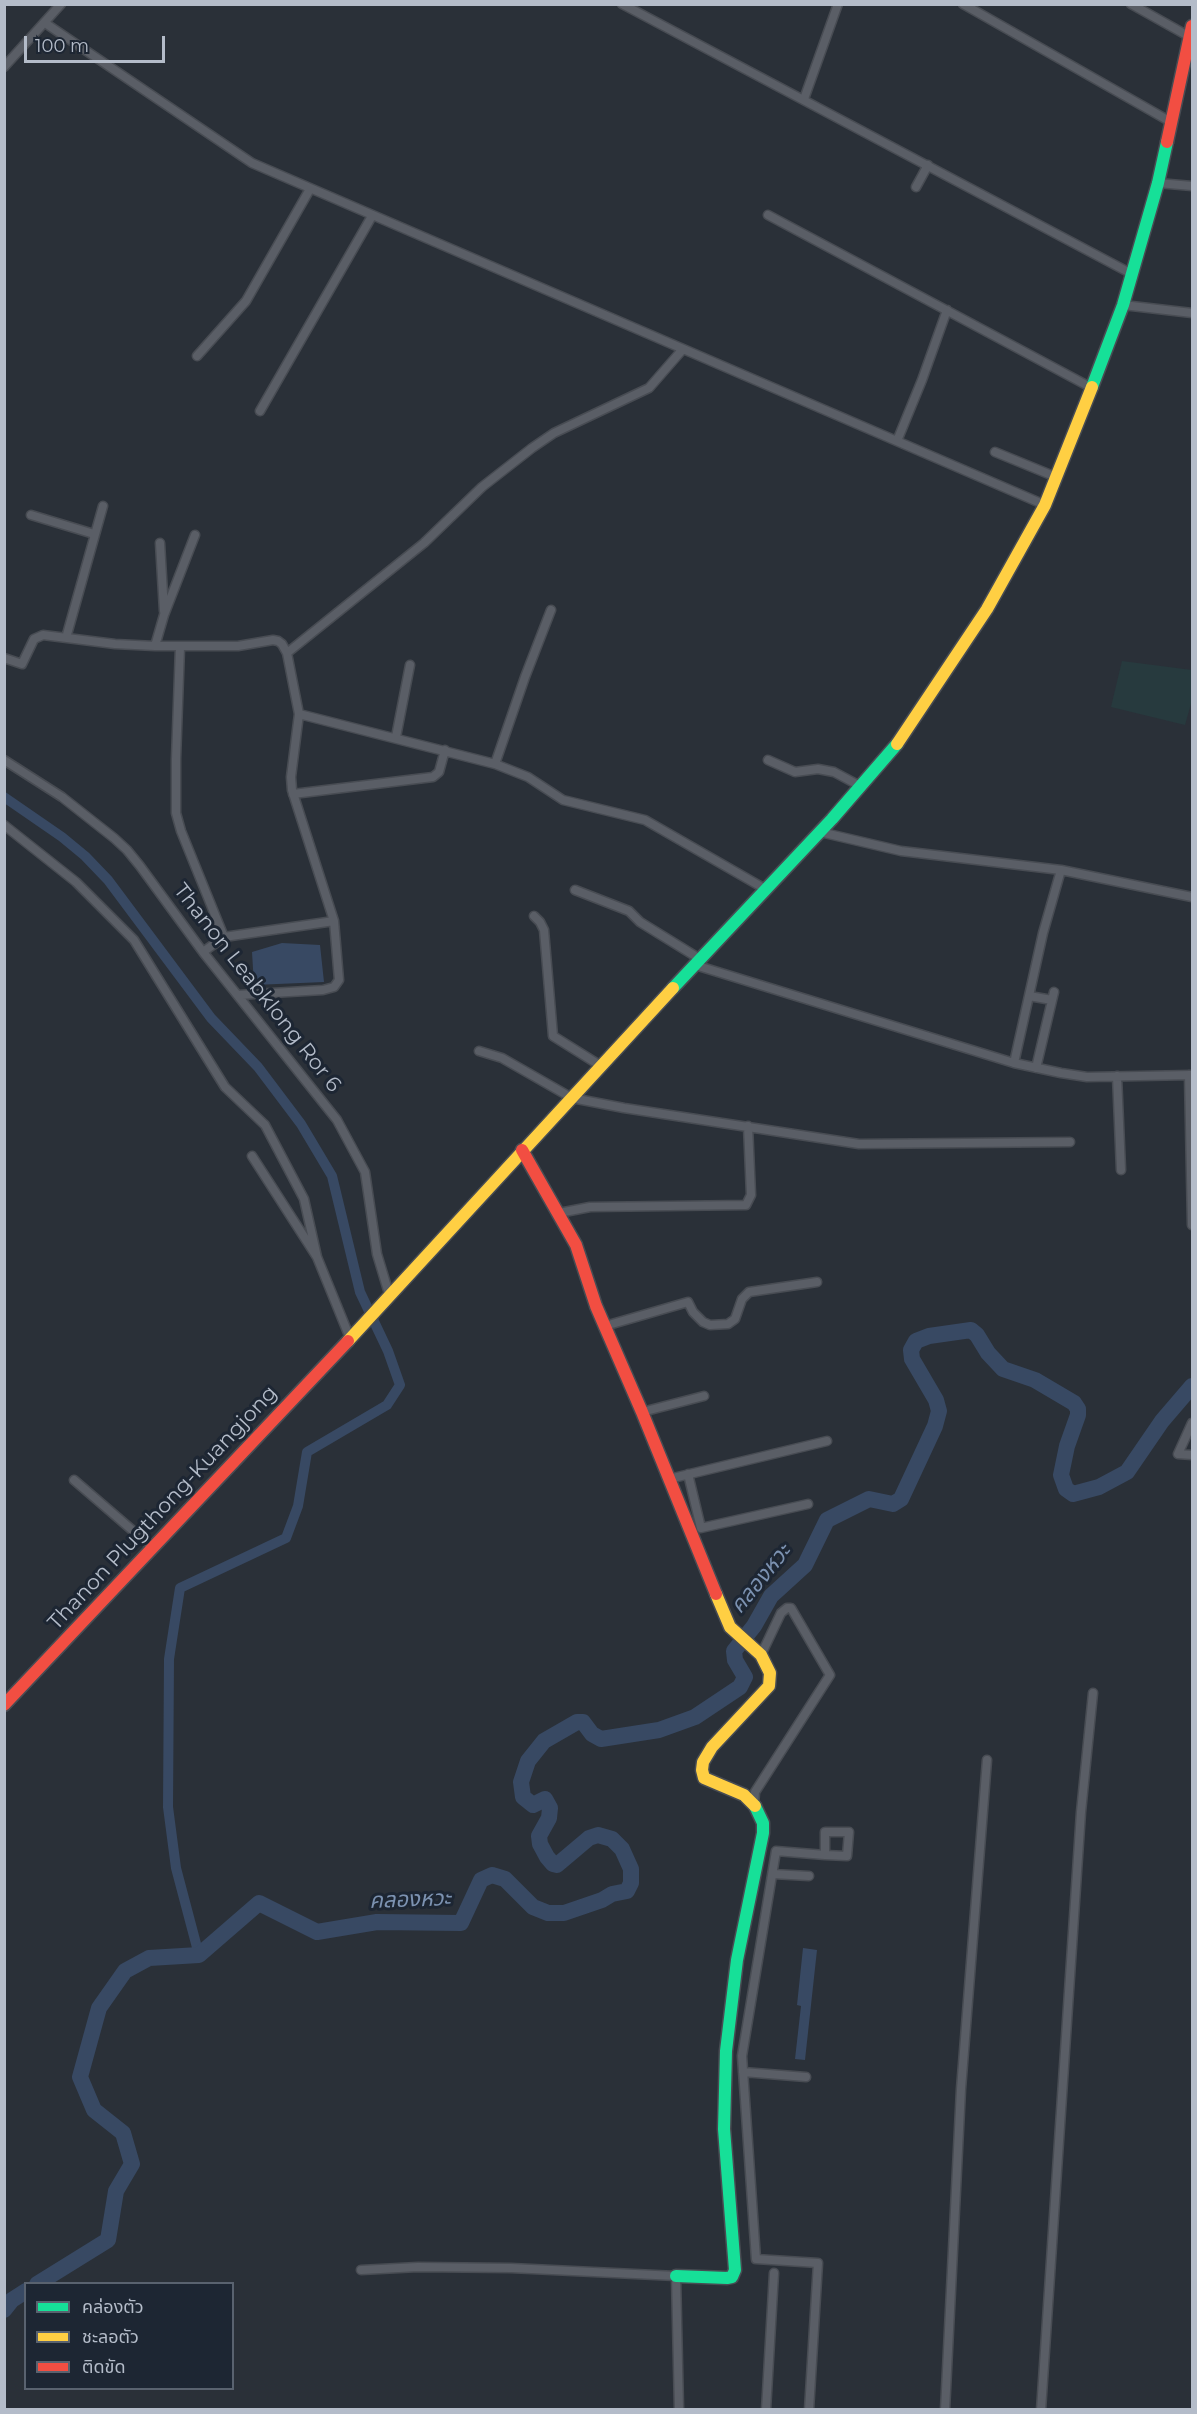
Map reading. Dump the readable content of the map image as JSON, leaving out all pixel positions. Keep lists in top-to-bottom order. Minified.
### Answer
{"streets":{"street":["Thanon Leabklong Ror 6","Thanon Plugthong-Kuangjong"]},"crossings":[["Thanon Leabklong Ror 6","Thanon Plugthong-Kuangjong"]],"water":["คลองหวะ"],"legend":["คล่องตัว","ชะลอตัว","ติดขัด"],"scale_bar":"100 m"}
